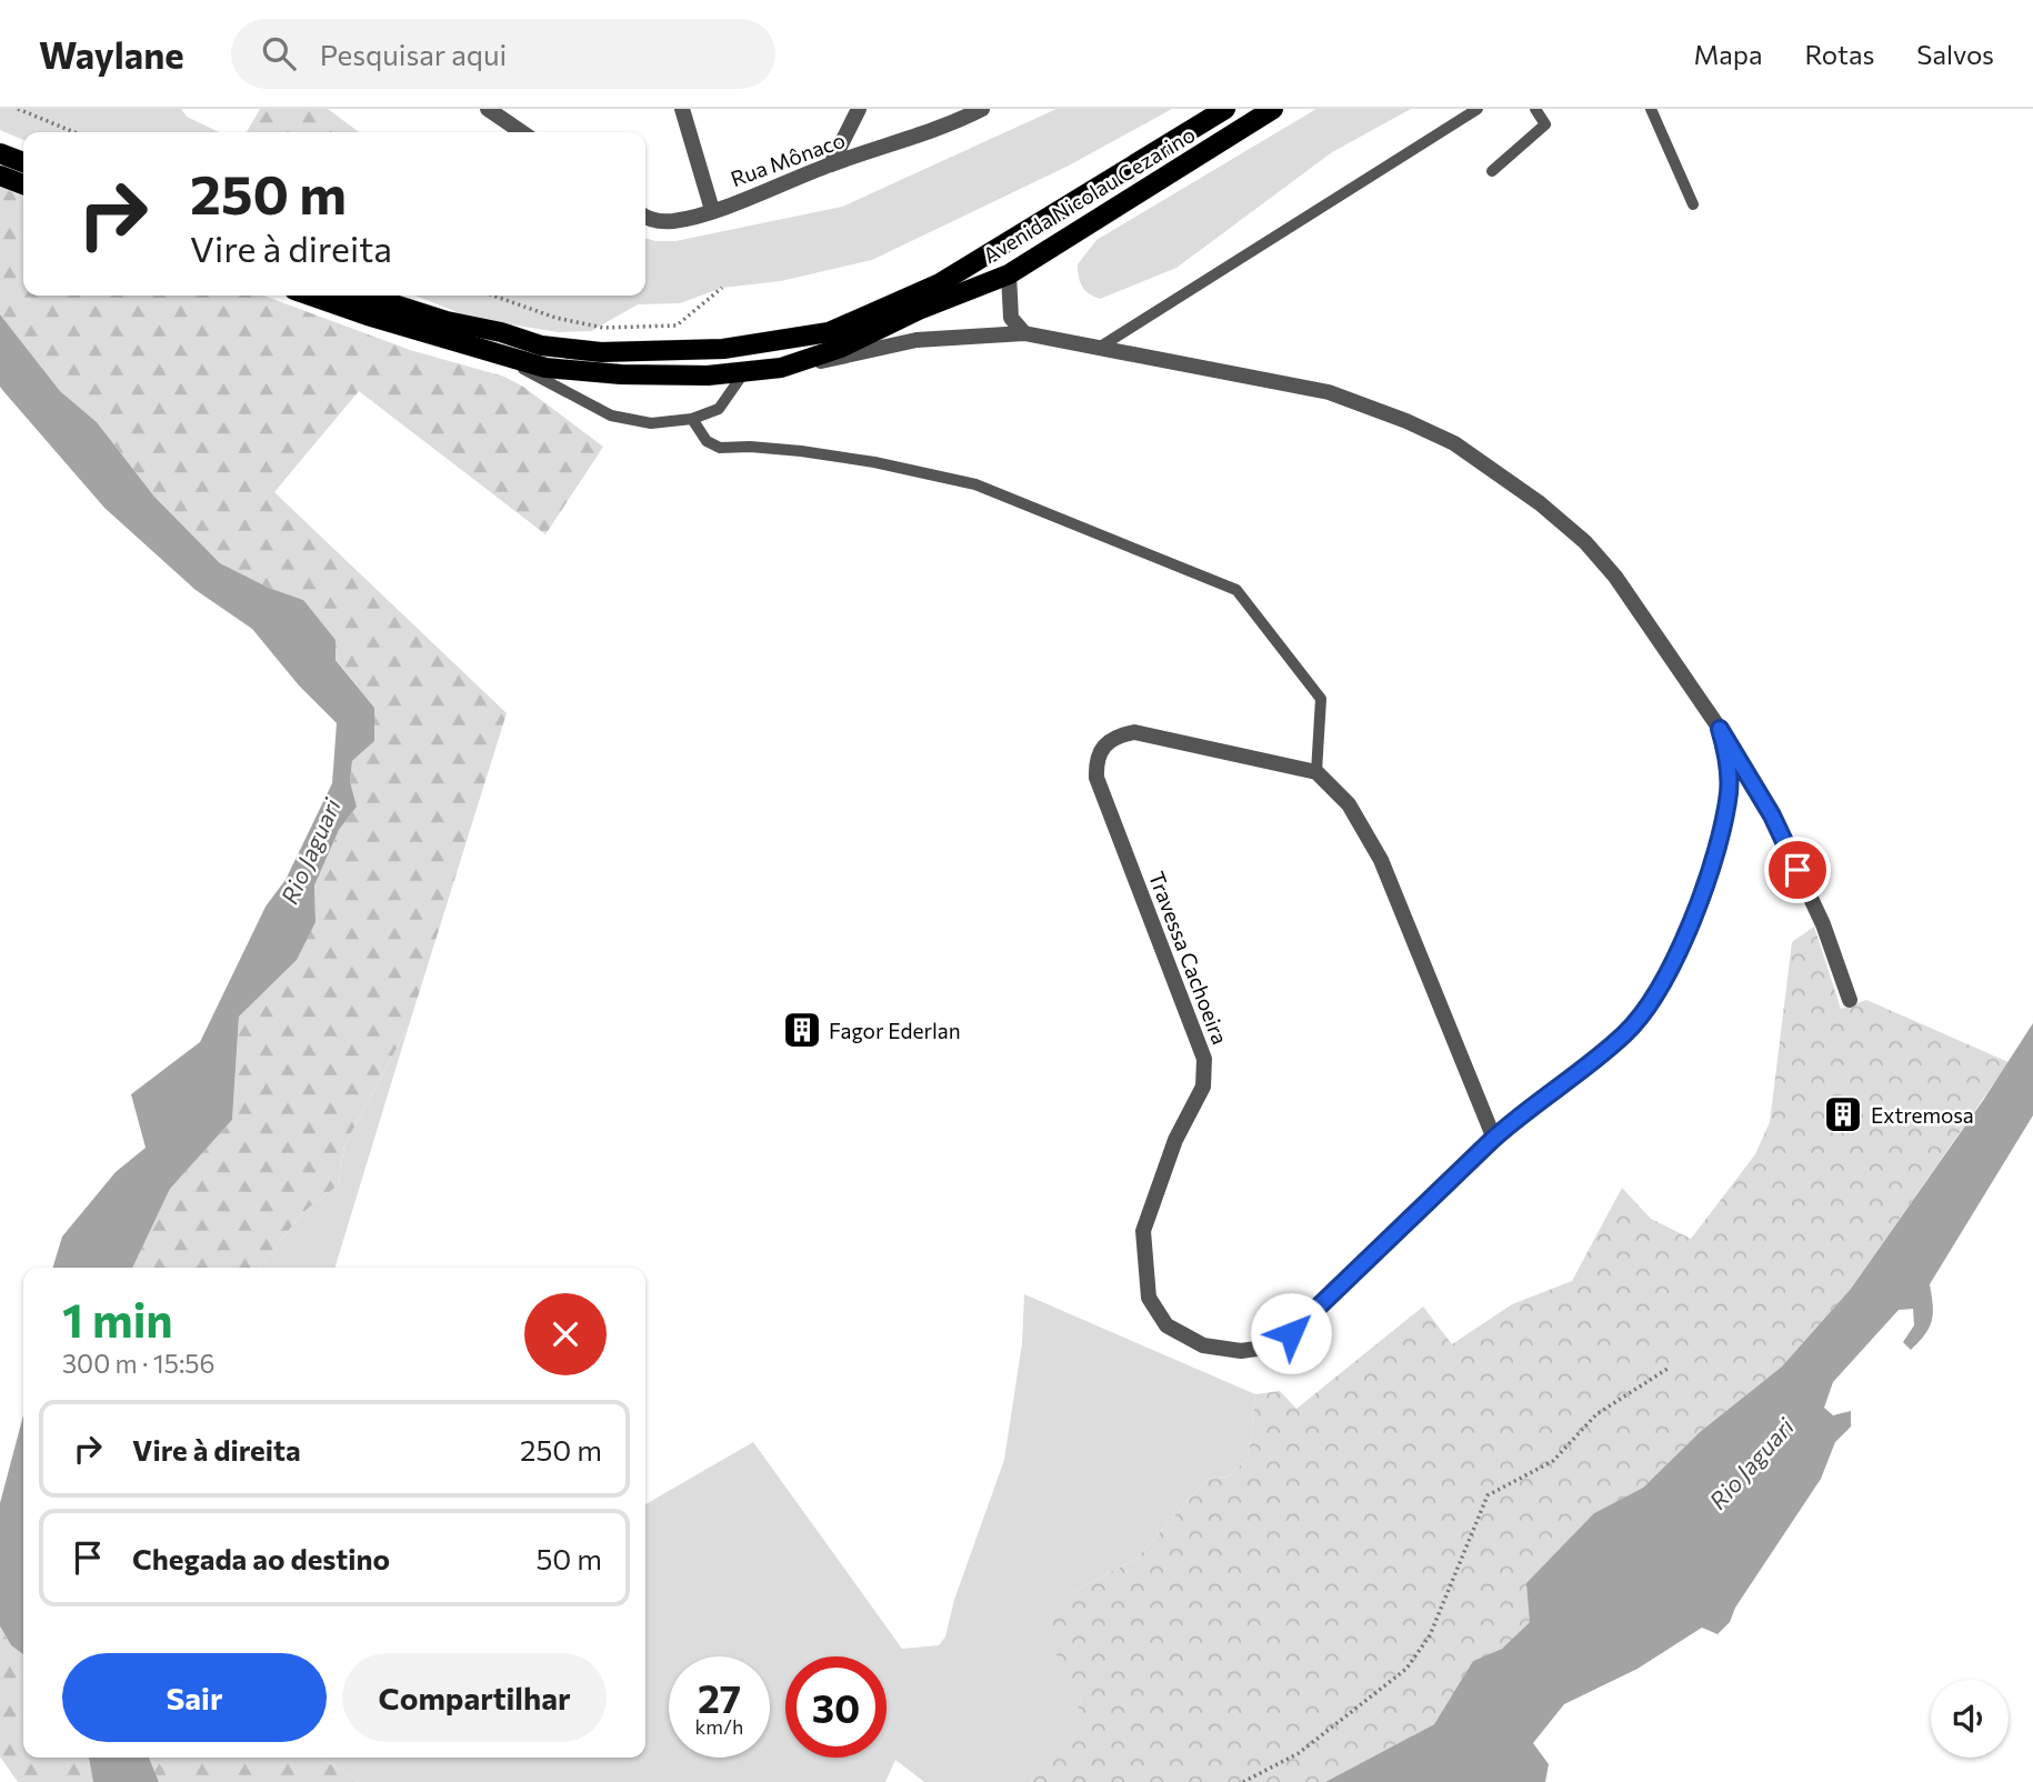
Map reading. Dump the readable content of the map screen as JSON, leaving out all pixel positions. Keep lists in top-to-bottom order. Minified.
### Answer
{"streets":{"main road":["Avenida Nicolau Cezarino"],"street":["Rua Mônaco","Travessa Cachoeira"]},"water":["Rio Jaguari"],"places":{"building":["Fagor Ederlan","Extremosa"]},"page":{"header":"Waylane","search":"Pesquisar aqui","nav":["Mapa","Rotas","Salvos"],"turn":["250 m","Vire à direita"],"heading":["1 min","300 m · 15:56"],"list":[{"name":"Vire à direita","value":"250 m"},{"name":"Chegada ao destino","value":"50 m"}],"buttons":["Sair","Compartilhar"],"speed":"27 km/h","limit":"30"}}
